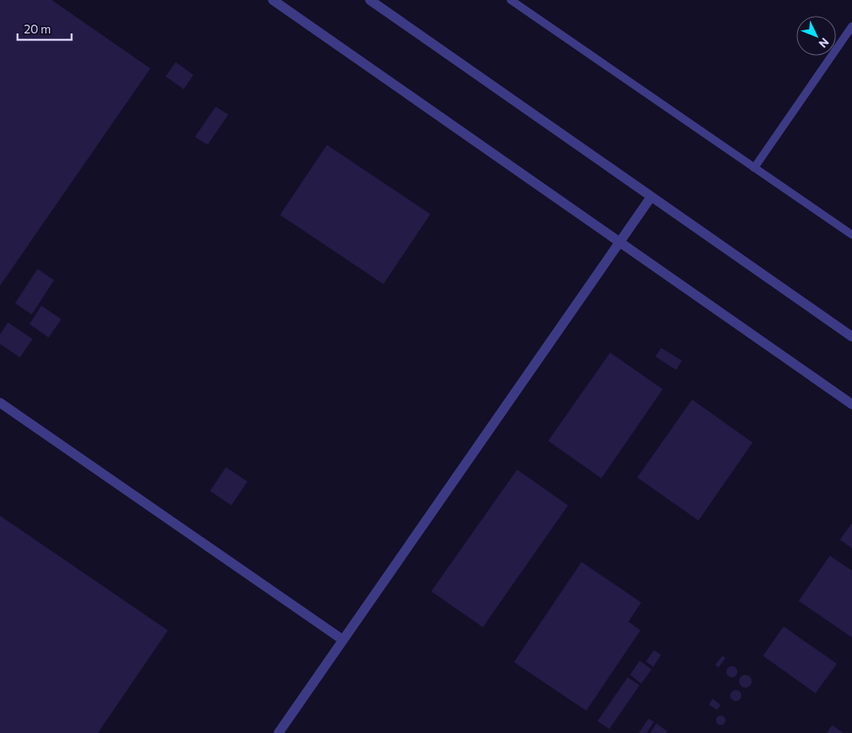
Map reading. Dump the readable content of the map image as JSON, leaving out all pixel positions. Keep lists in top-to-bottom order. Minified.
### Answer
{"scale_bar":"20 m","north":"bottom right"}
